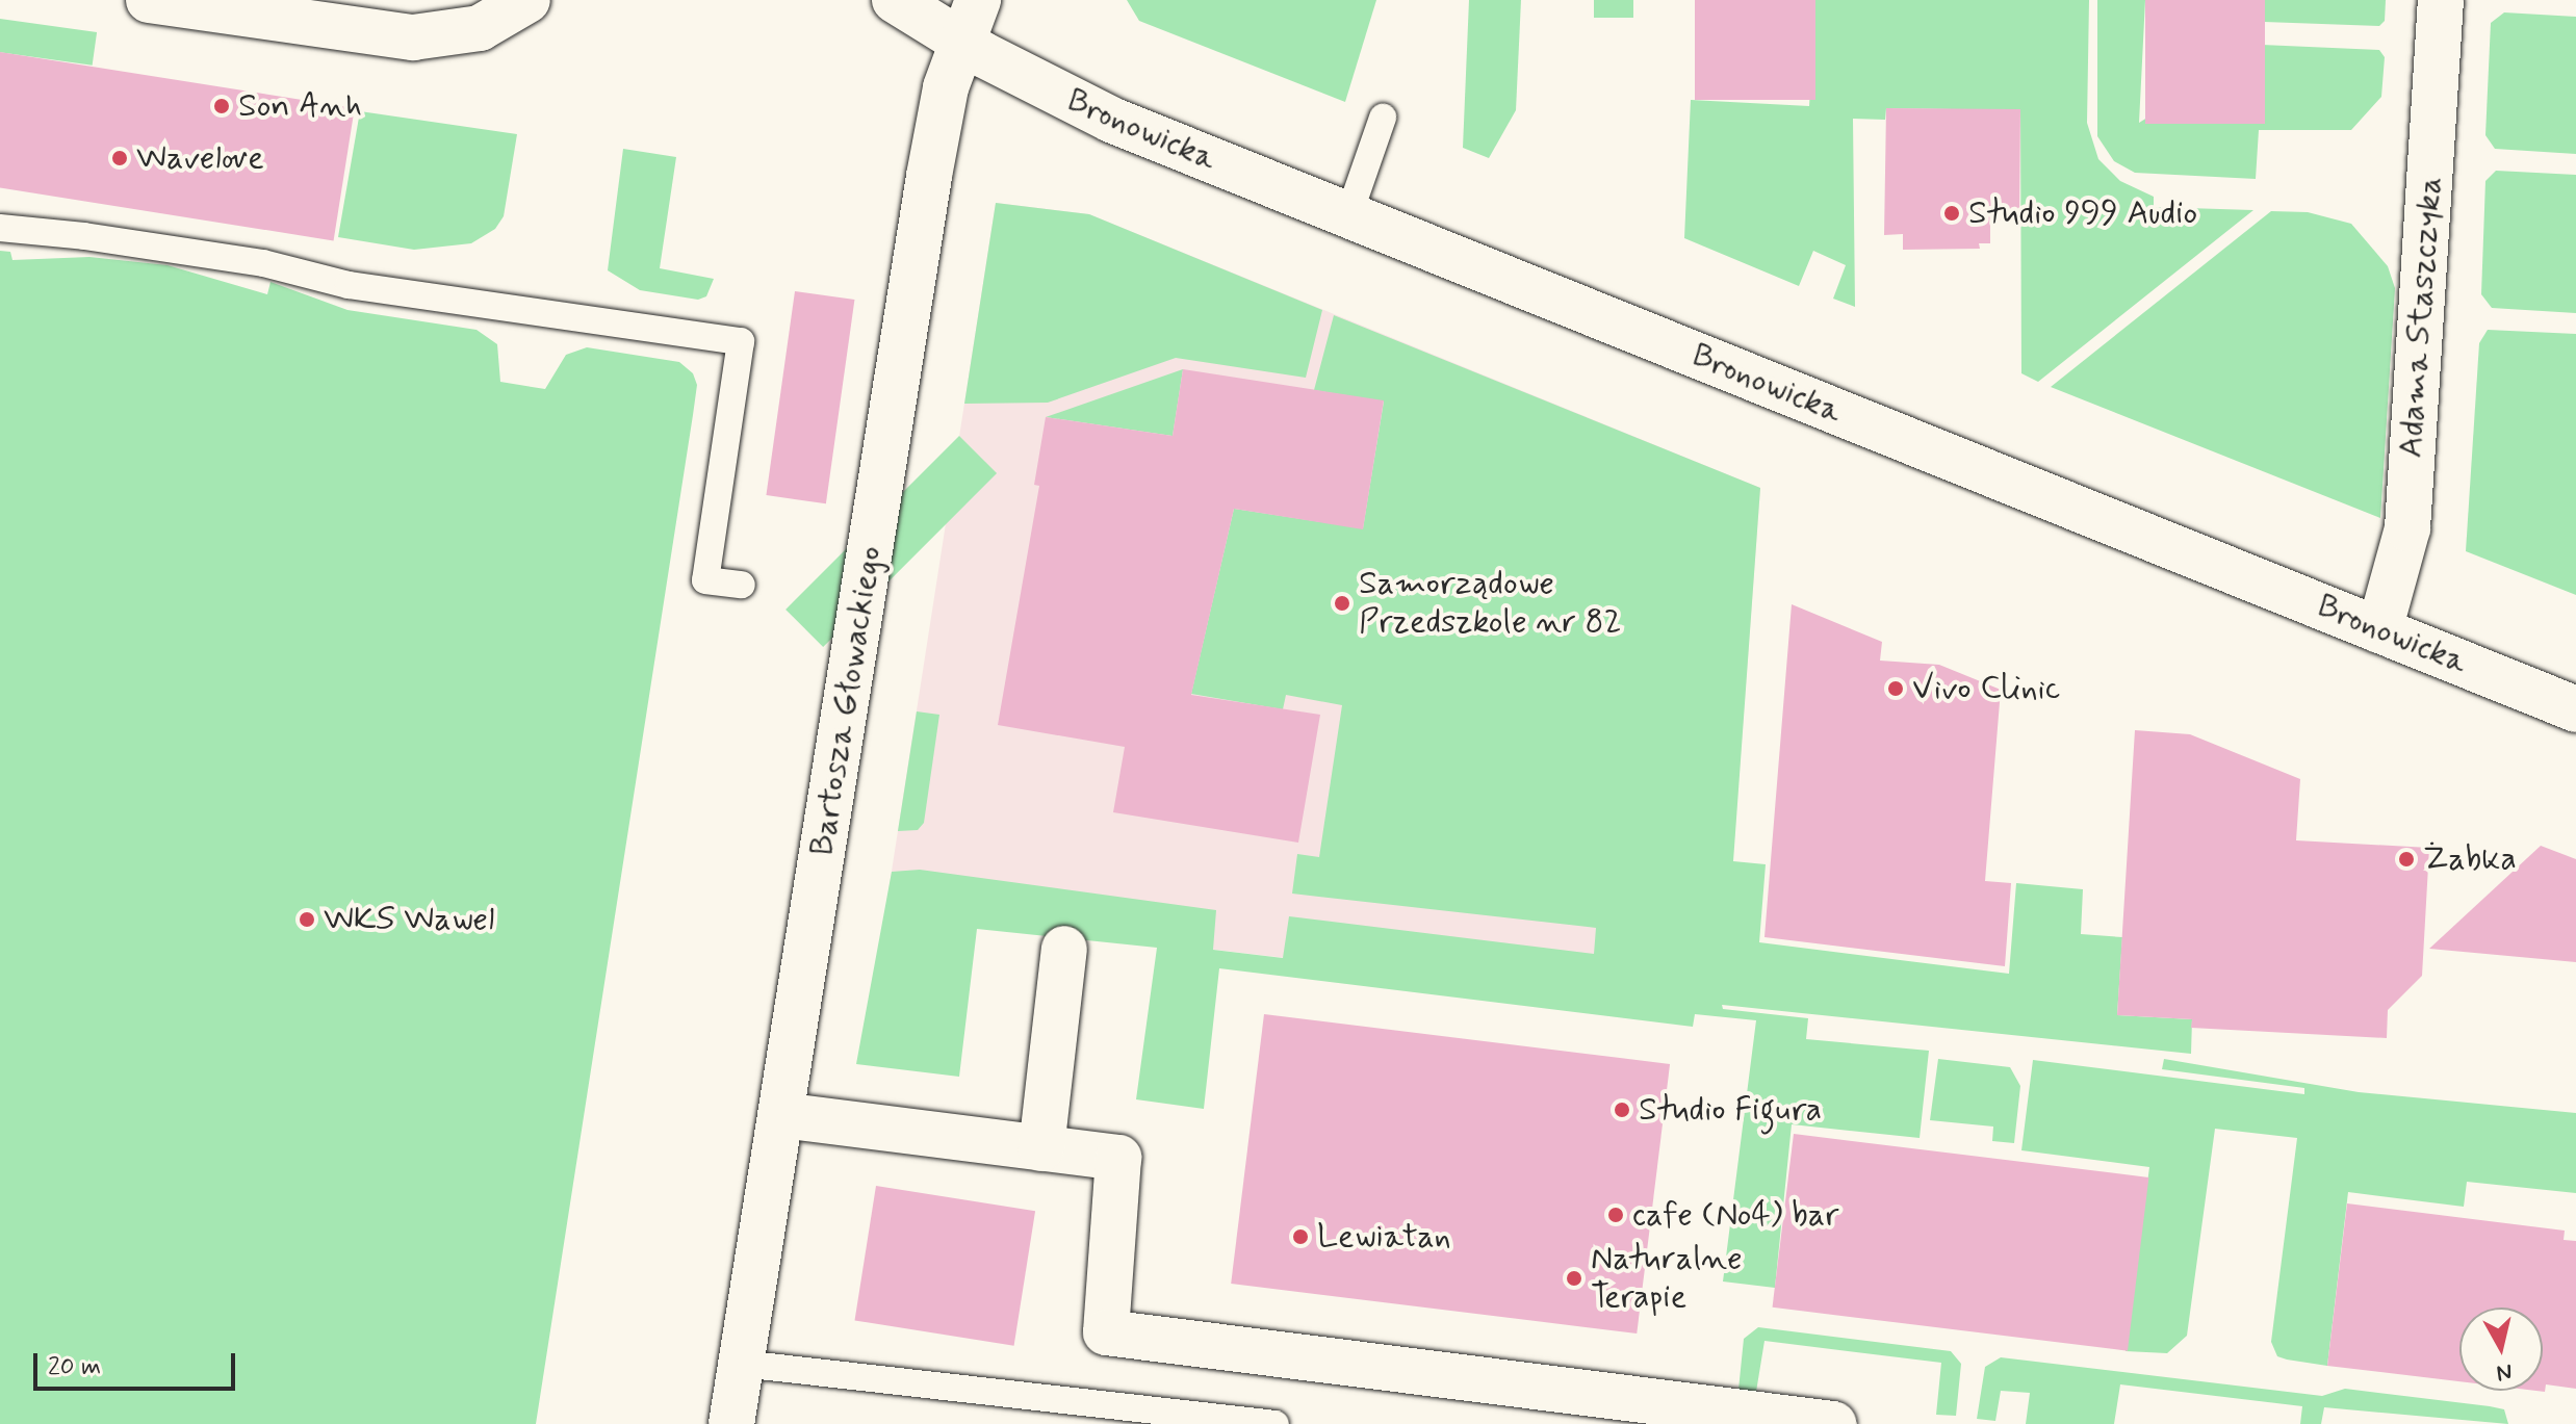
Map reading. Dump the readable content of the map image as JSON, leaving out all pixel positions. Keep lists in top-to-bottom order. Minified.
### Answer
{"streets":{"street":["Bronowicka","Adama Staszczyka","Bartosza Głowackiego"]},"crossings":[["Bronowicka","Adama Staszczyka"],["Bronowicka","Bartosza Głowackiego"]],"places":["Son Anh","Wavelove","Studio 999 Audio","Samorządowe Przedszkole nr 82","Vivo Clinic","Żabka","WKS Wawel","Studio Figura","cafe (No4) bar","Lewiatan","Naturalne Terapie"],"scale_bar":"20 m","north":"bottom"}
